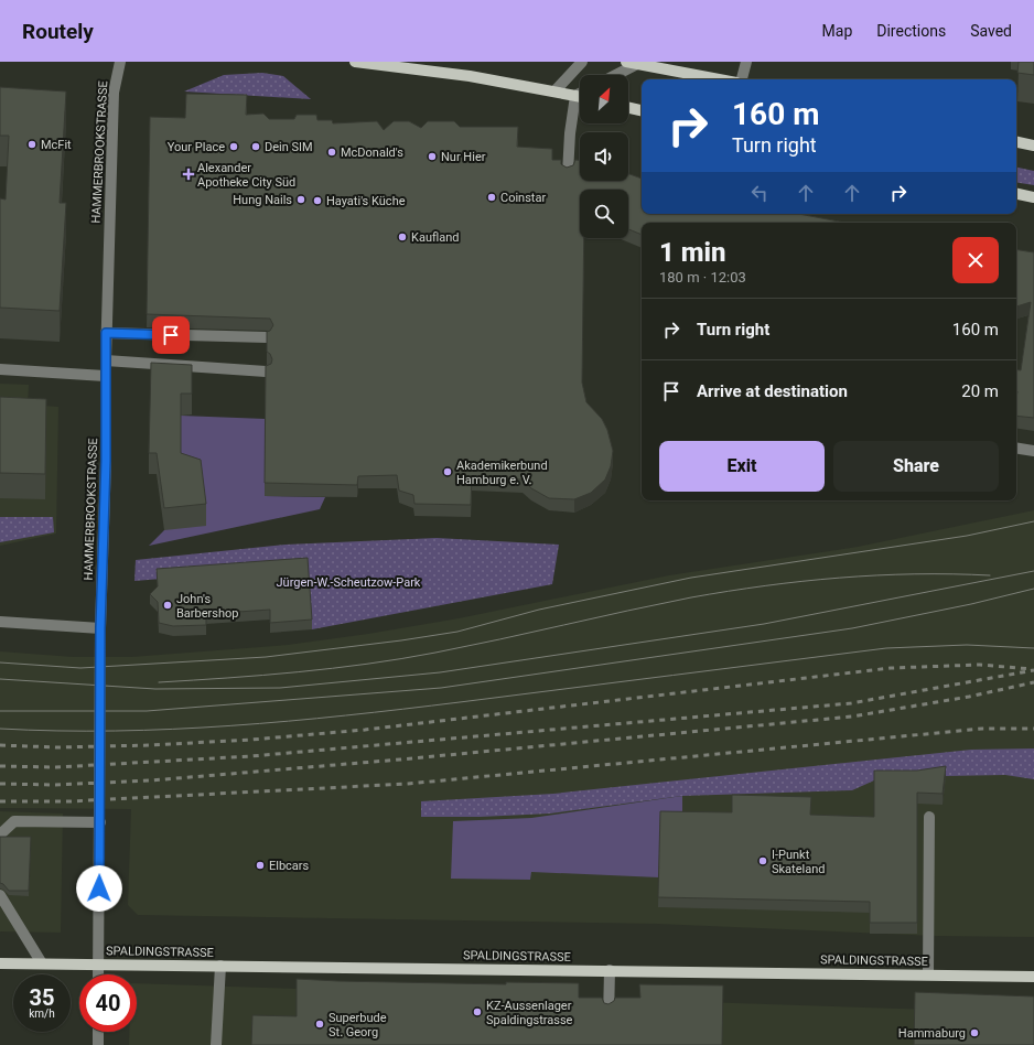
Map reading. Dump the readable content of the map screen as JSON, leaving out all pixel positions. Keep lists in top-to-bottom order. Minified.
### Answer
{"streets":{"main road":["SPALDINGSTRASSE"],"street":["HAMMERBROOKSTRASSE"]},"crossings":[["HAMMERBROOKSTRASSE","SPALDINGSTRASSE"]],"parks":["Jürgen-W.-Scheutzow-Park"],"places":{"other":["McFit","Your Place","Dein SIM","McDonald's","Nur Hier","Coinstar","Hung Nails","Hayati's Küche","Kaufland","Akademikerbund Hamburg e. V.","John's Barbershop","I-Punkt Skateland","Elbcars","KZ-Aussenlager Spaldingstrasse","Superbude St. Georg","Hammaburg"],"health":["Alexander Apotheke City Süd"]},"north":"top right","page":{"header":"Routely","nav":["Map","Directions","Saved"],"turn":["160 m","Turn right"],"heading":["1 min","180 m · 12:03"],"list":[{"name":"Turn right","value":"160 m"},{"name":"Arrive at destination","value":"20 m"}],"buttons":["Exit","Share"],"speed":"35 km/h","limit":"40"}}
